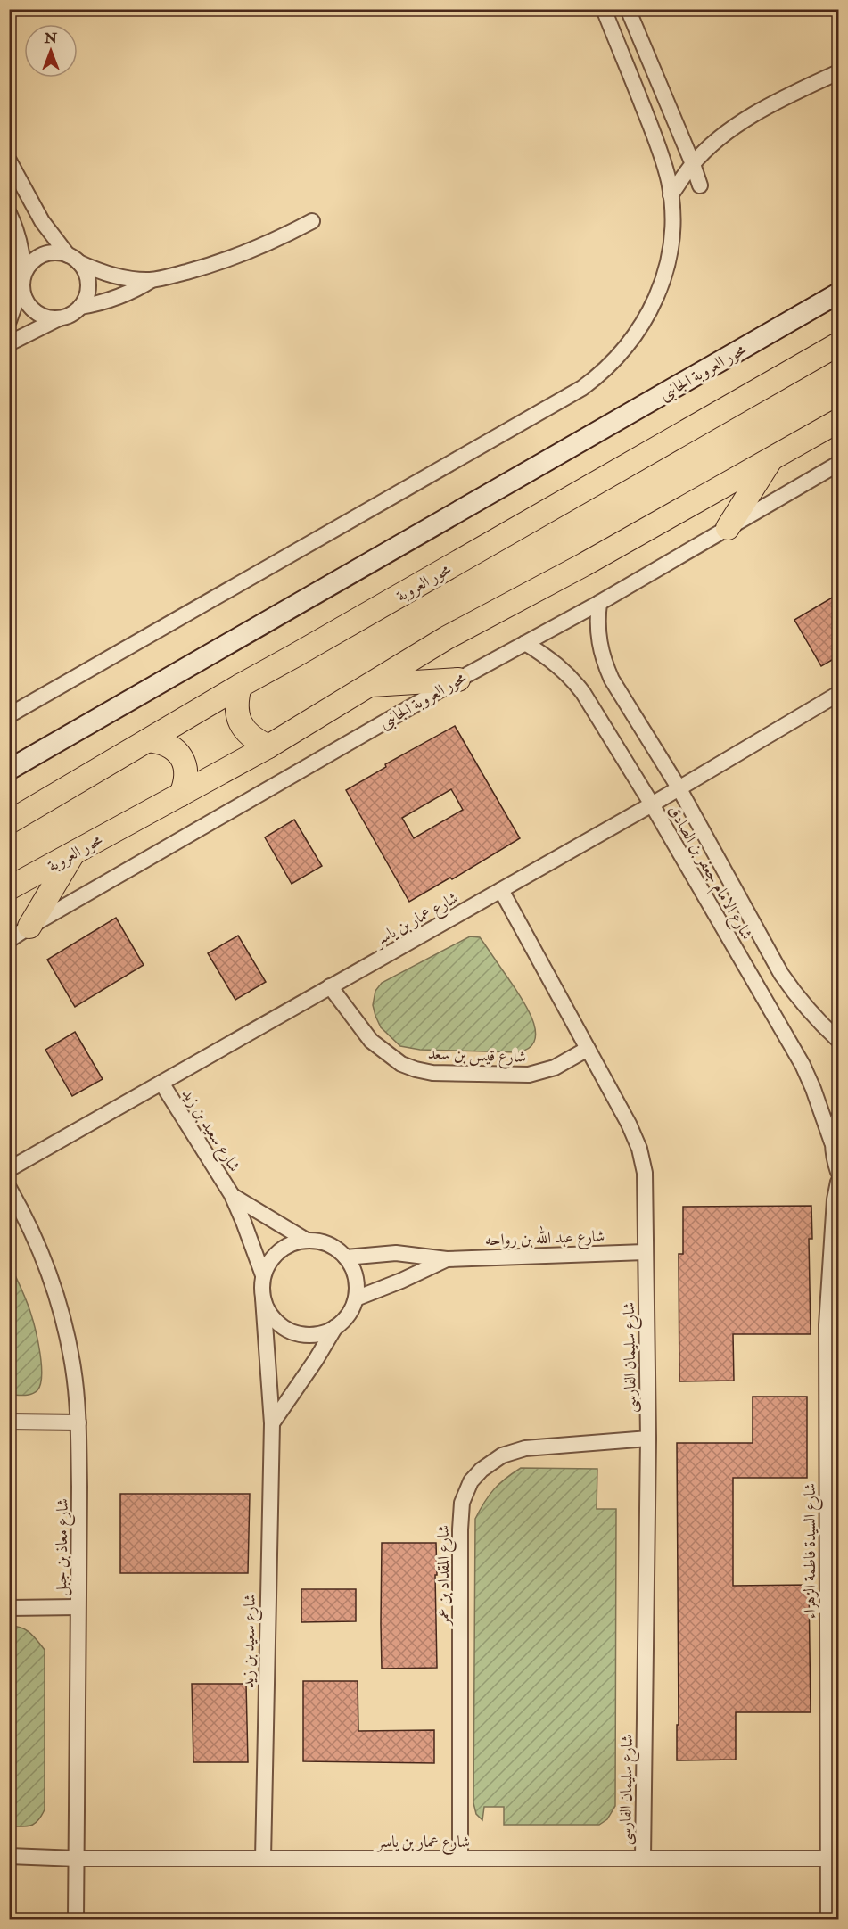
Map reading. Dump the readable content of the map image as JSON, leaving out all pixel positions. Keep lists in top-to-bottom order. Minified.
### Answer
{"streets":{"main road":["محور العروبة"],"street":["محور العروبة الجانبى","شارع الامام جعفر بن الصادق","شارع عمار بن ياسر","شارع قيس بن سعد","شارع سعيد بن زيد","شارع عبد الله بن رواحه","شارع سليمان الفارسى","شارع معاذ بن جبل","شارع السيدة فاطمة الزهراء","شارع المقداد بن عمر"]},"crossings":[["محور العروبة الجانبى","شارع الامام جعفر بن الصادق"],["شارع الامام جعفر بن الصادق","شارع عمار بن ياسر"],["شارع عمار بن ياسر","شارع قيس بن سعد"],["شارع عمار بن ياسر","شارع سعيد بن زيد"],["شارع عمار بن ياسر","شارع سليمان الفارسى"],["شارع عمار بن ياسر","شارع معاذ بن جبل"],["شارع عمار بن ياسر","شارع السيدة فاطمة الزهراء"],["شارع عمار بن ياسر","شارع المقداد بن عمر"],["شارع قيس بن سعد","شارع سليمان الفارسى"],["شارع سعيد بن زيد","شارع عبد الله بن رواحه"],["شارع عبد الله بن رواحه","شارع سليمان الفارسى"],["شارع سليمان الفارسى","شارع المقداد بن عمر"]],"north":"top"}
